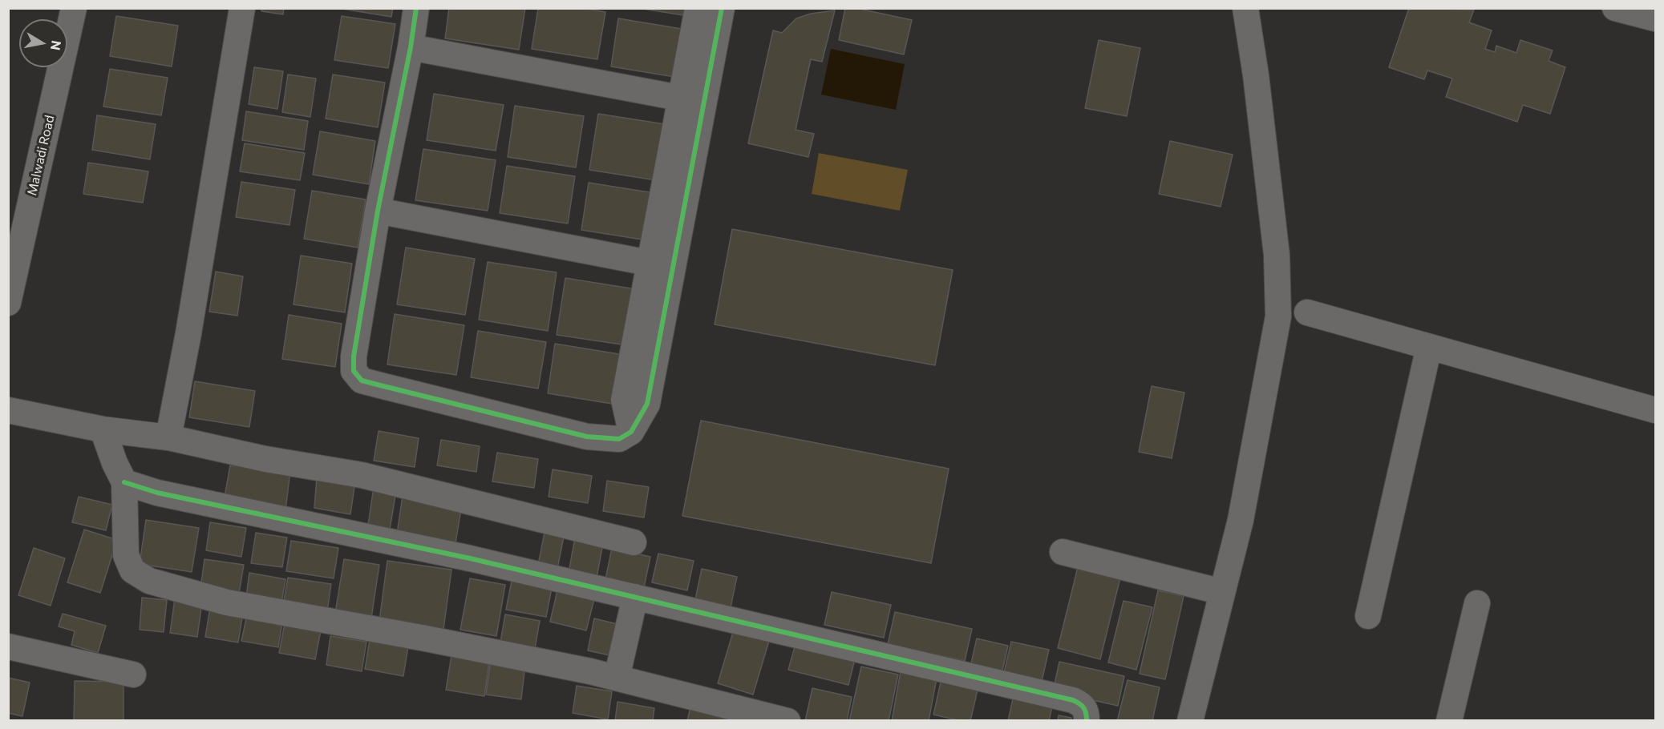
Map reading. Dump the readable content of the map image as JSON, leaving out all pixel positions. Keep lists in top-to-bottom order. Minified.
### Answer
{"streets":{"street":["Malwadi Road"]},"north":"right"}
